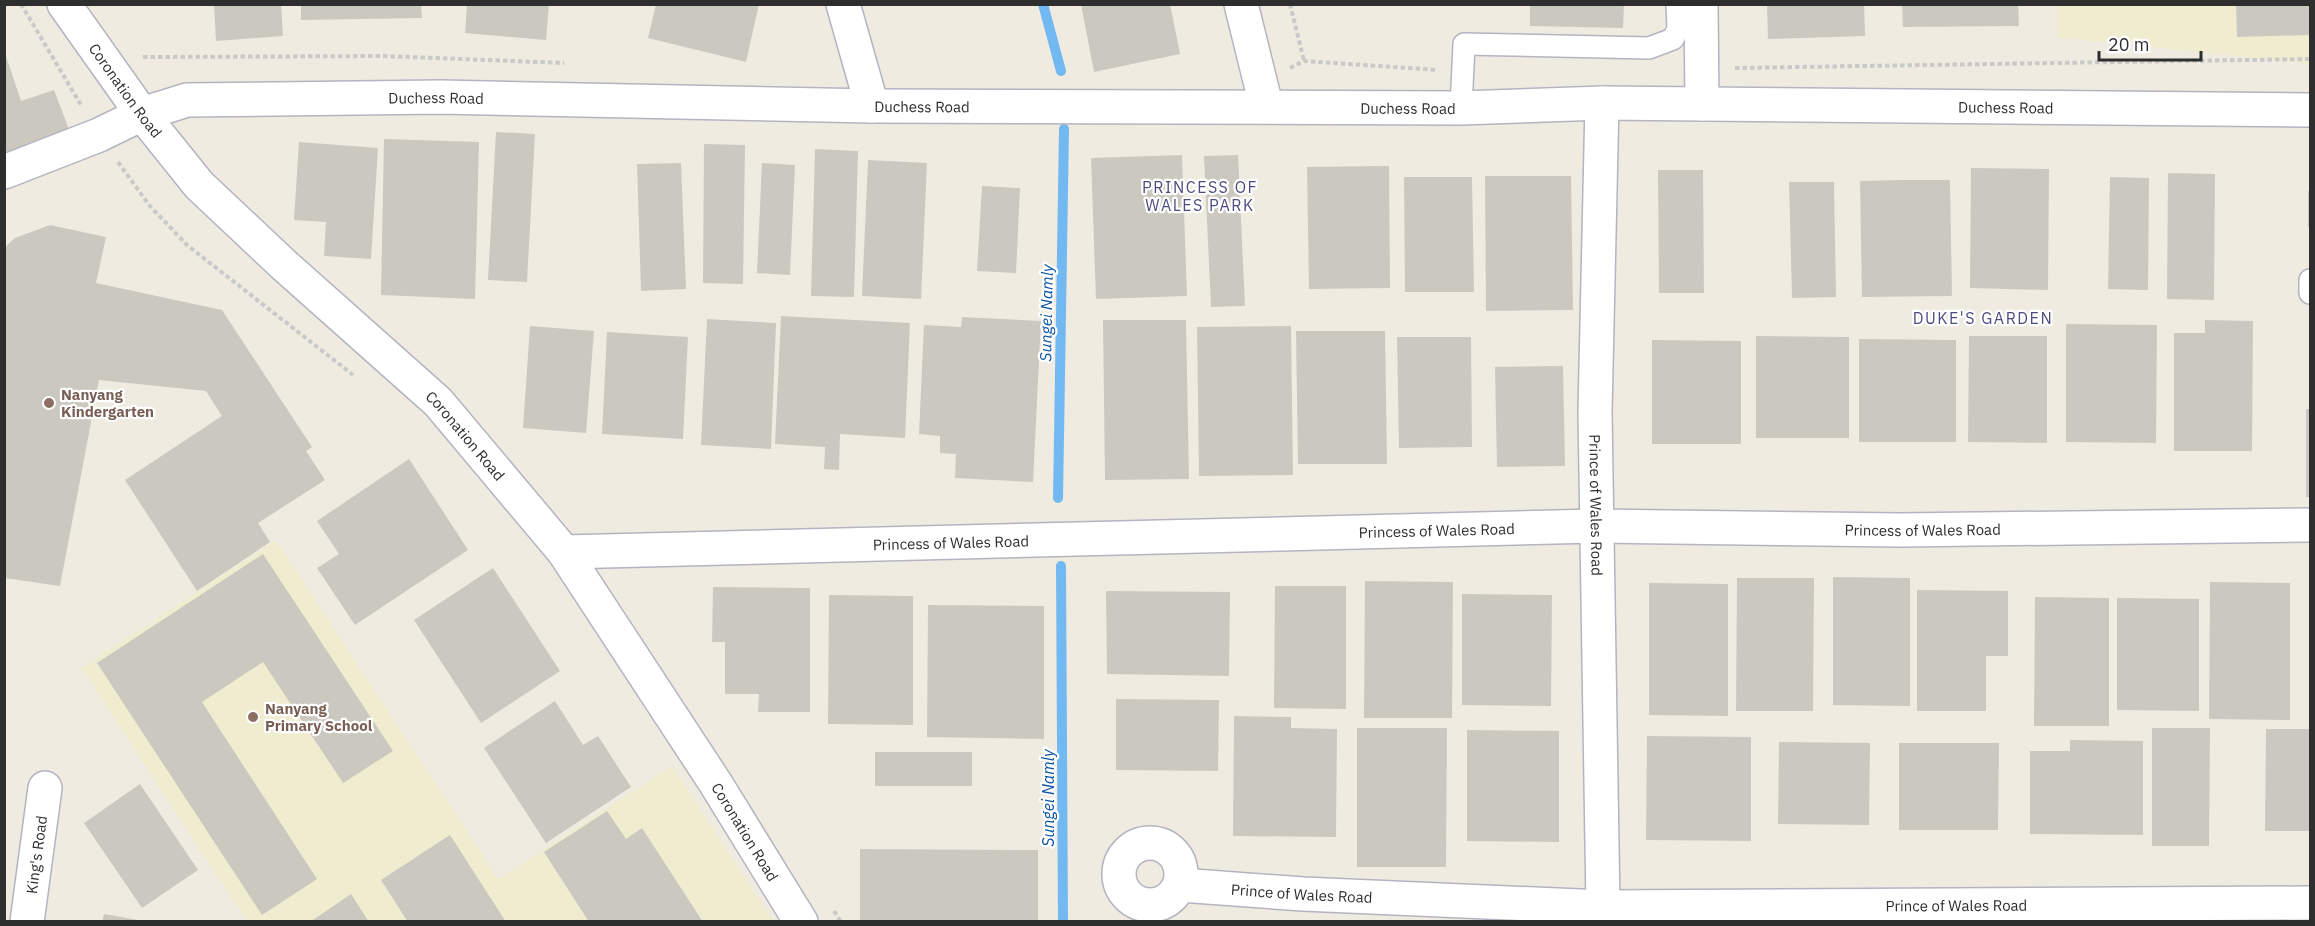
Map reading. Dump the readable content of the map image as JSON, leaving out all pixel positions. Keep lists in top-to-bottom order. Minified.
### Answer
{"streets":{"street":["Coronation Road","Duchess Road","Prince of Wales Road","Princess of Wales Road","King's Road"]},"crossings":[["Coronation Road","Duchess Road"],["Coronation Road","Princess of Wales Road"],["Duchess Road","Prince of Wales Road"],["Prince of Wales Road","Princess of Wales Road"]],"districts":["PRINCESS OF WALES PARK","DUKE'S GARDEN"],"water":["Sungei Namly"],"places":["Nanyang Kindergarten","Nanyang Primary School"],"scale_bar":"20 m"}
